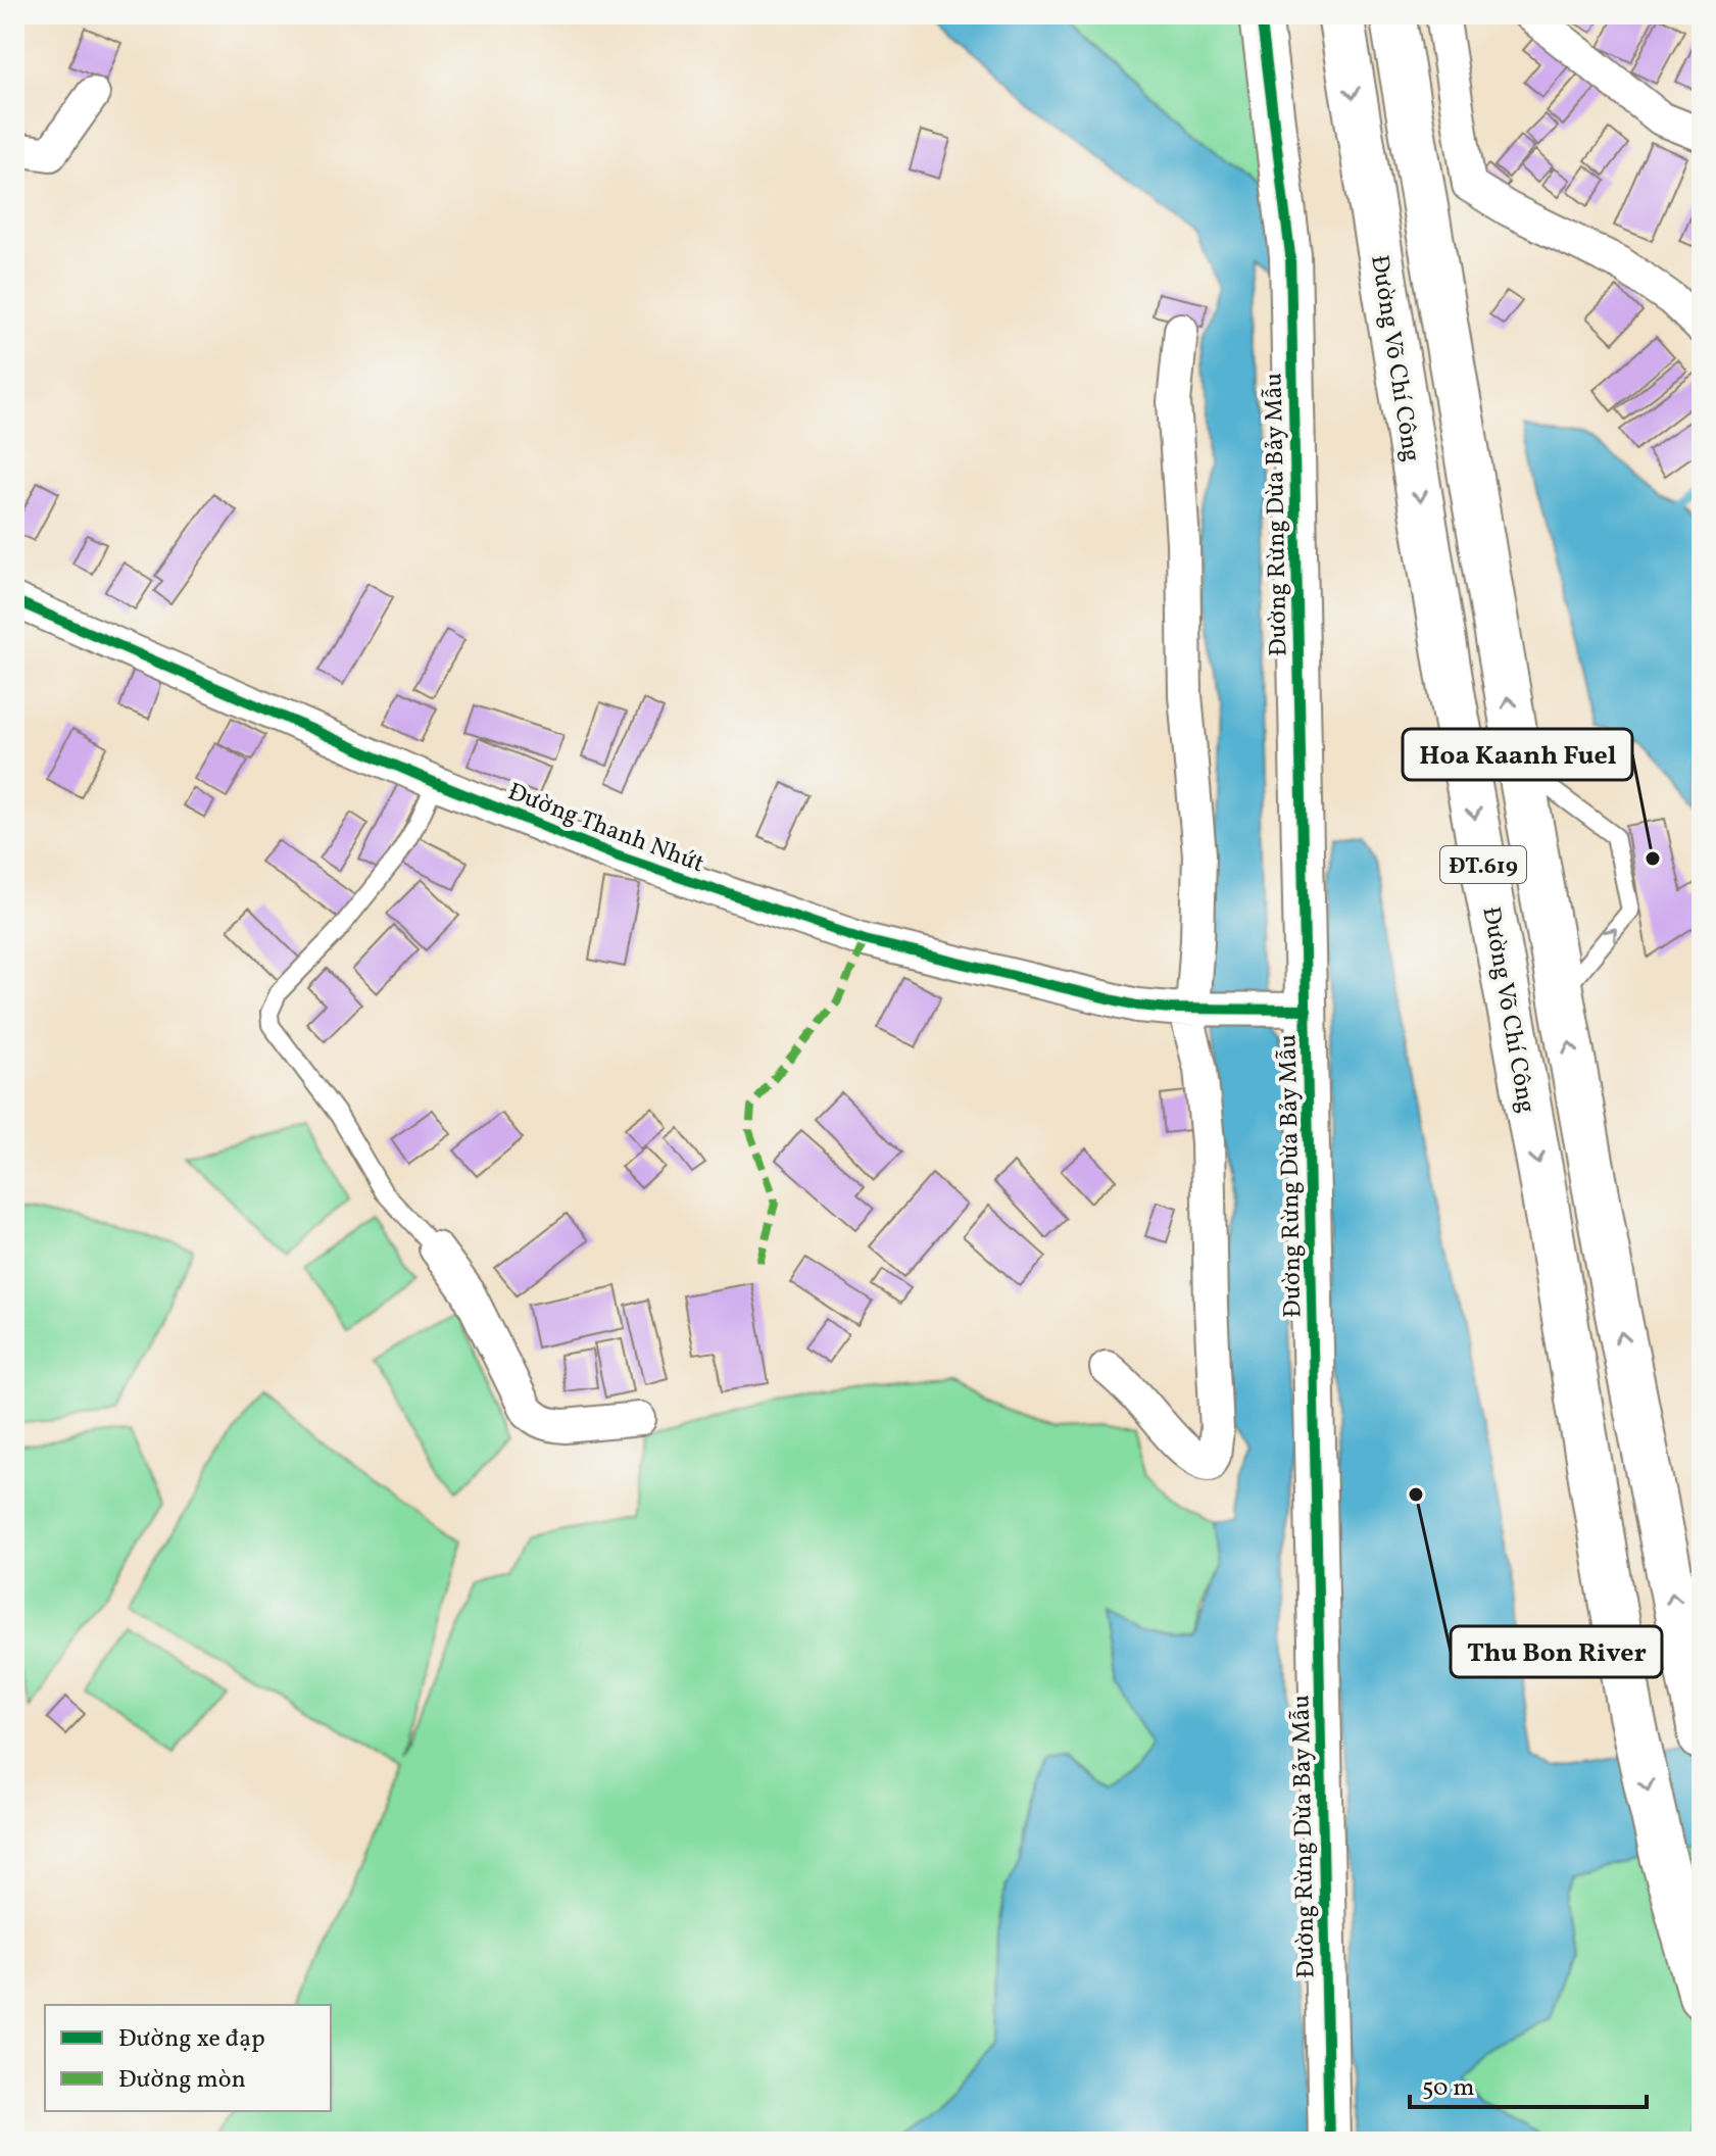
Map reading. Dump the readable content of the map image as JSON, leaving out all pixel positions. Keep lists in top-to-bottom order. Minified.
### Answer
{"streets":{"main road":["Đường Võ Chí Công","ĐT.619"],"street":["Đường Rừng Dừa Bảy Mẫu","Đường Thanh Nhứt"]},"crossings":[["Đường Rừng Dừa Bảy Mẫu","Đường Thanh Nhứt"]],"places":["Hoa Kaanh Fuel","Thu Bon River"],"legend":["Đường xe đạp","Đường mòn"],"scale_bar":"50 m"}
